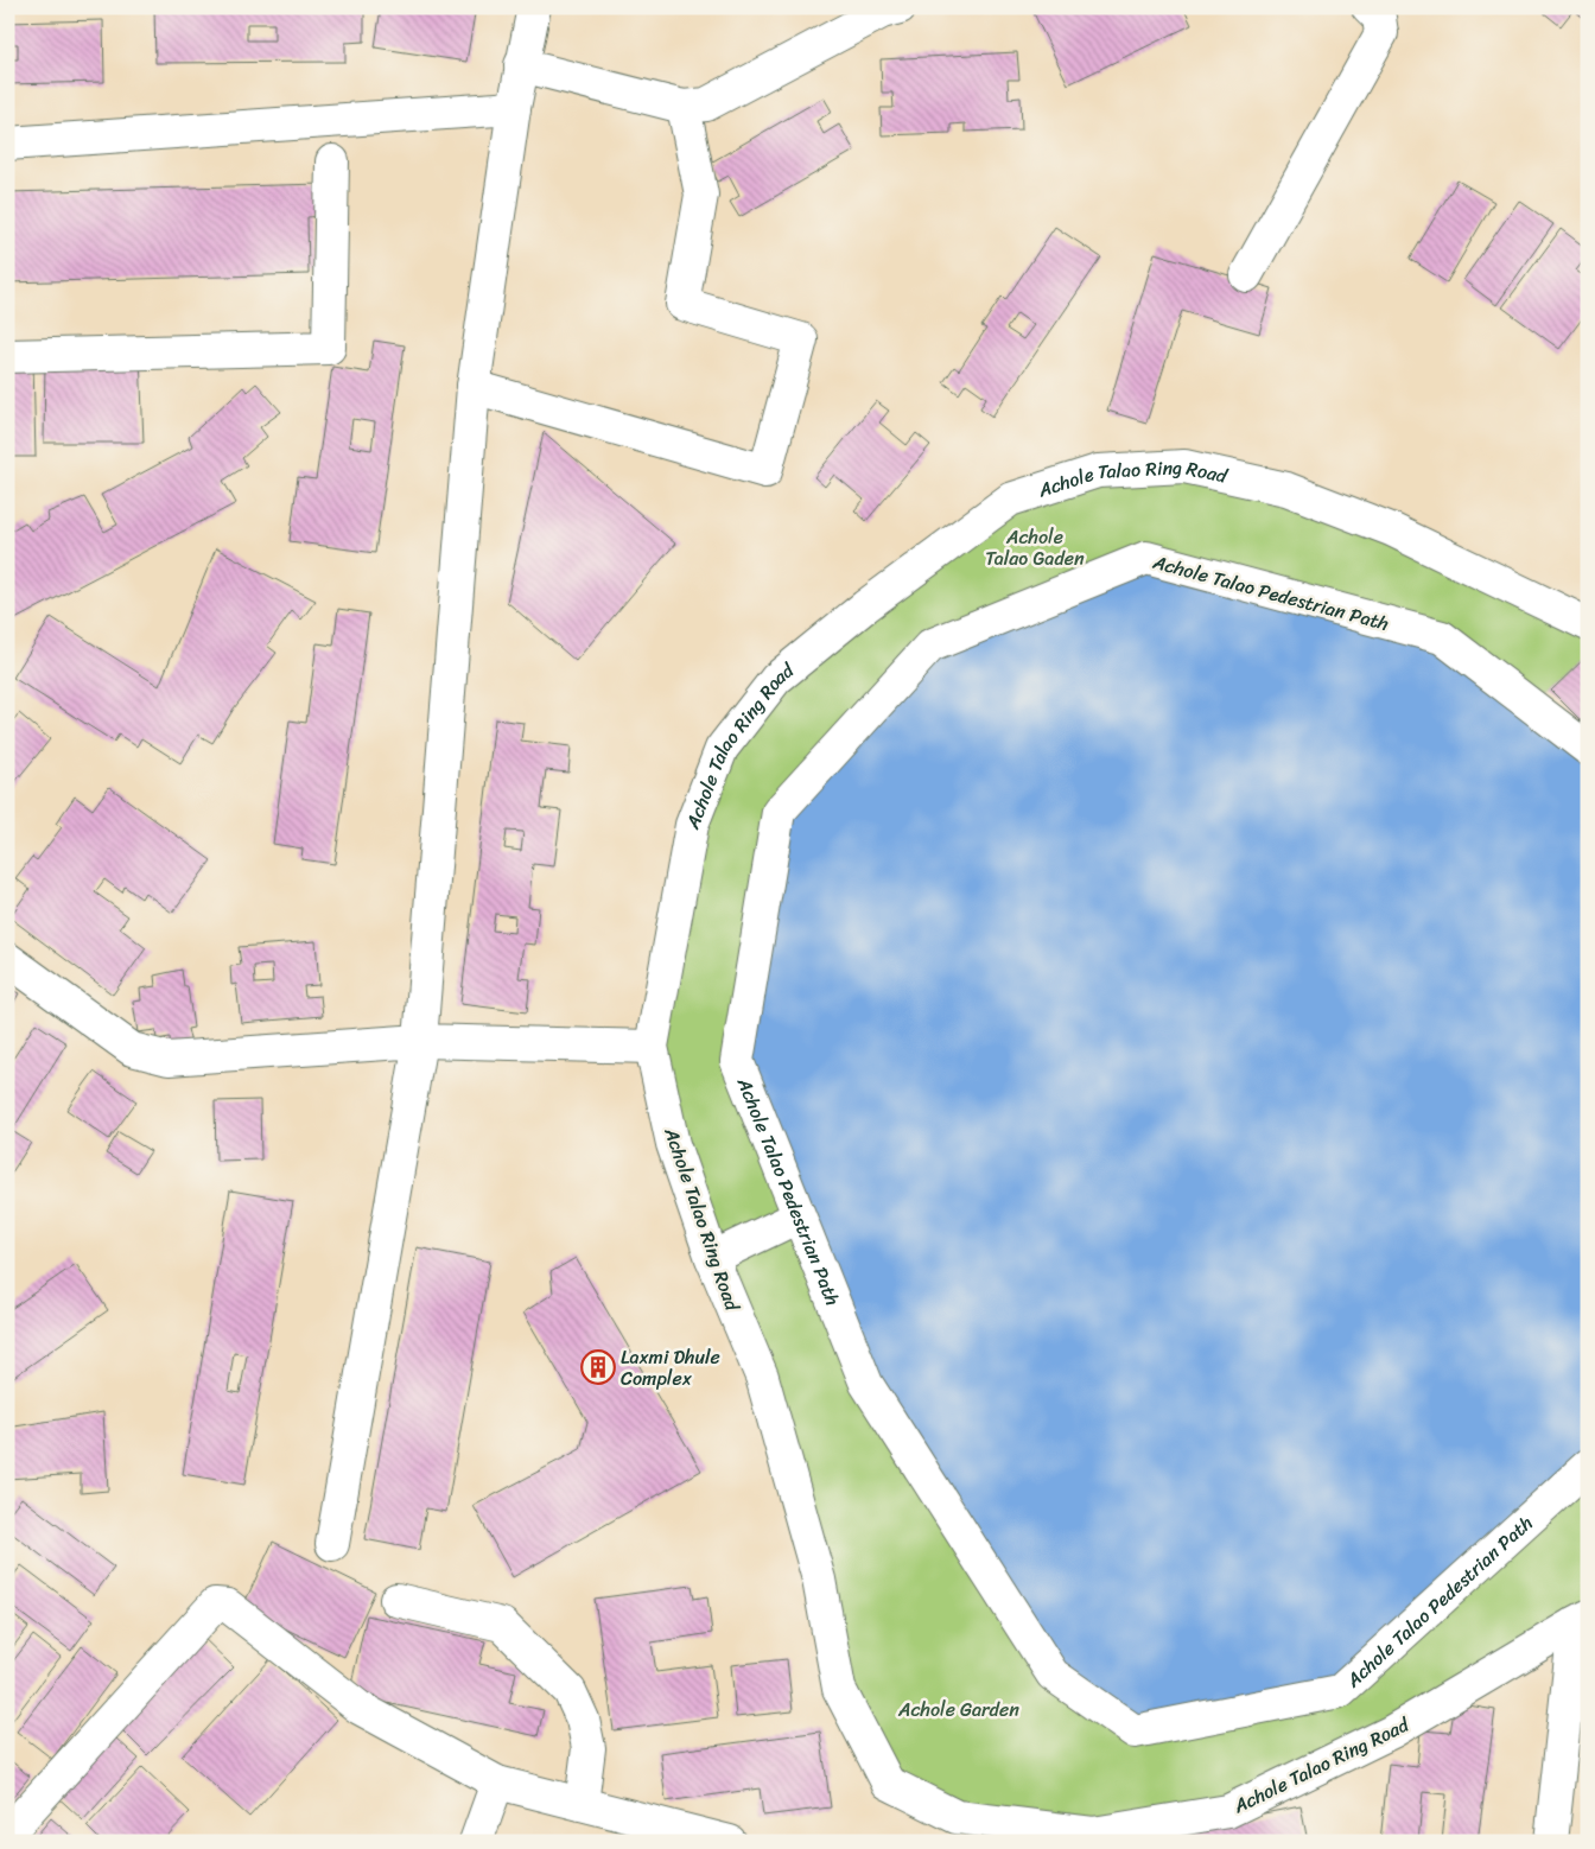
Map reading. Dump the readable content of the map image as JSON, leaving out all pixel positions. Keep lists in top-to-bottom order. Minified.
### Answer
{"streets":{"street":["Achole Talao Ring Road","Achole Talao Pedestrian Path"]},"parks":["Achole Talao Gaden","Achole Garden"],"places":{"building":["Laxmi Dhule Complex"]}}
